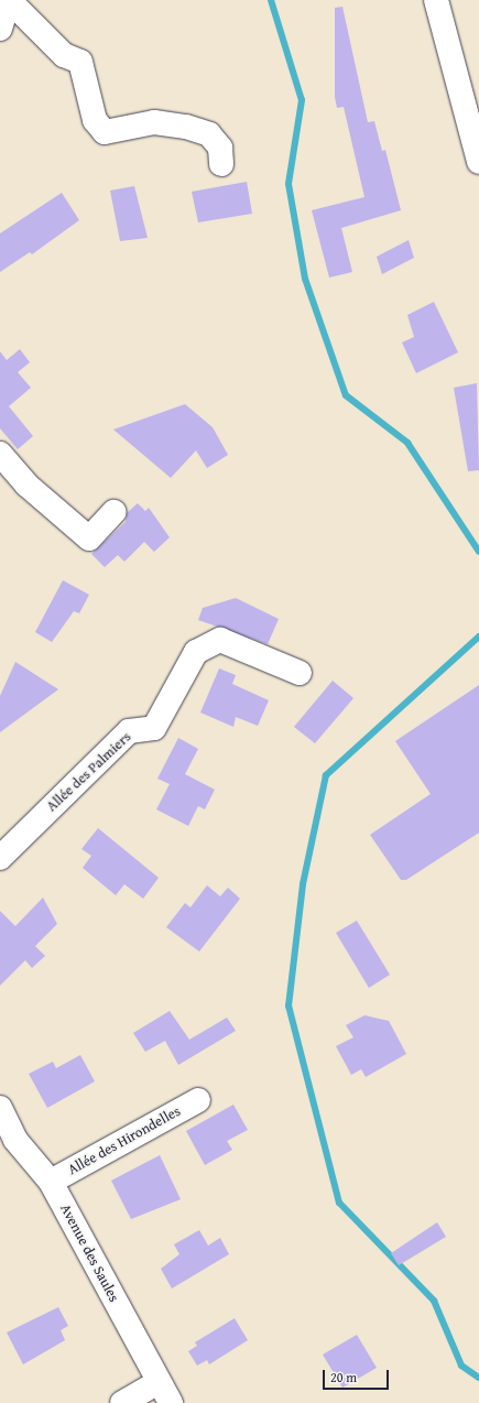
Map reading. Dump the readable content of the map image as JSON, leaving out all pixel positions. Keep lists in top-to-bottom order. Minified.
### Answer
{"streets":{"street":["Allée des Palmiers","Allée des Hirondelles","Avenue des Saules"]},"crossings":[["Allée des Hirondelles","Avenue des Saules"]],"scale_bar":"20 m"}
